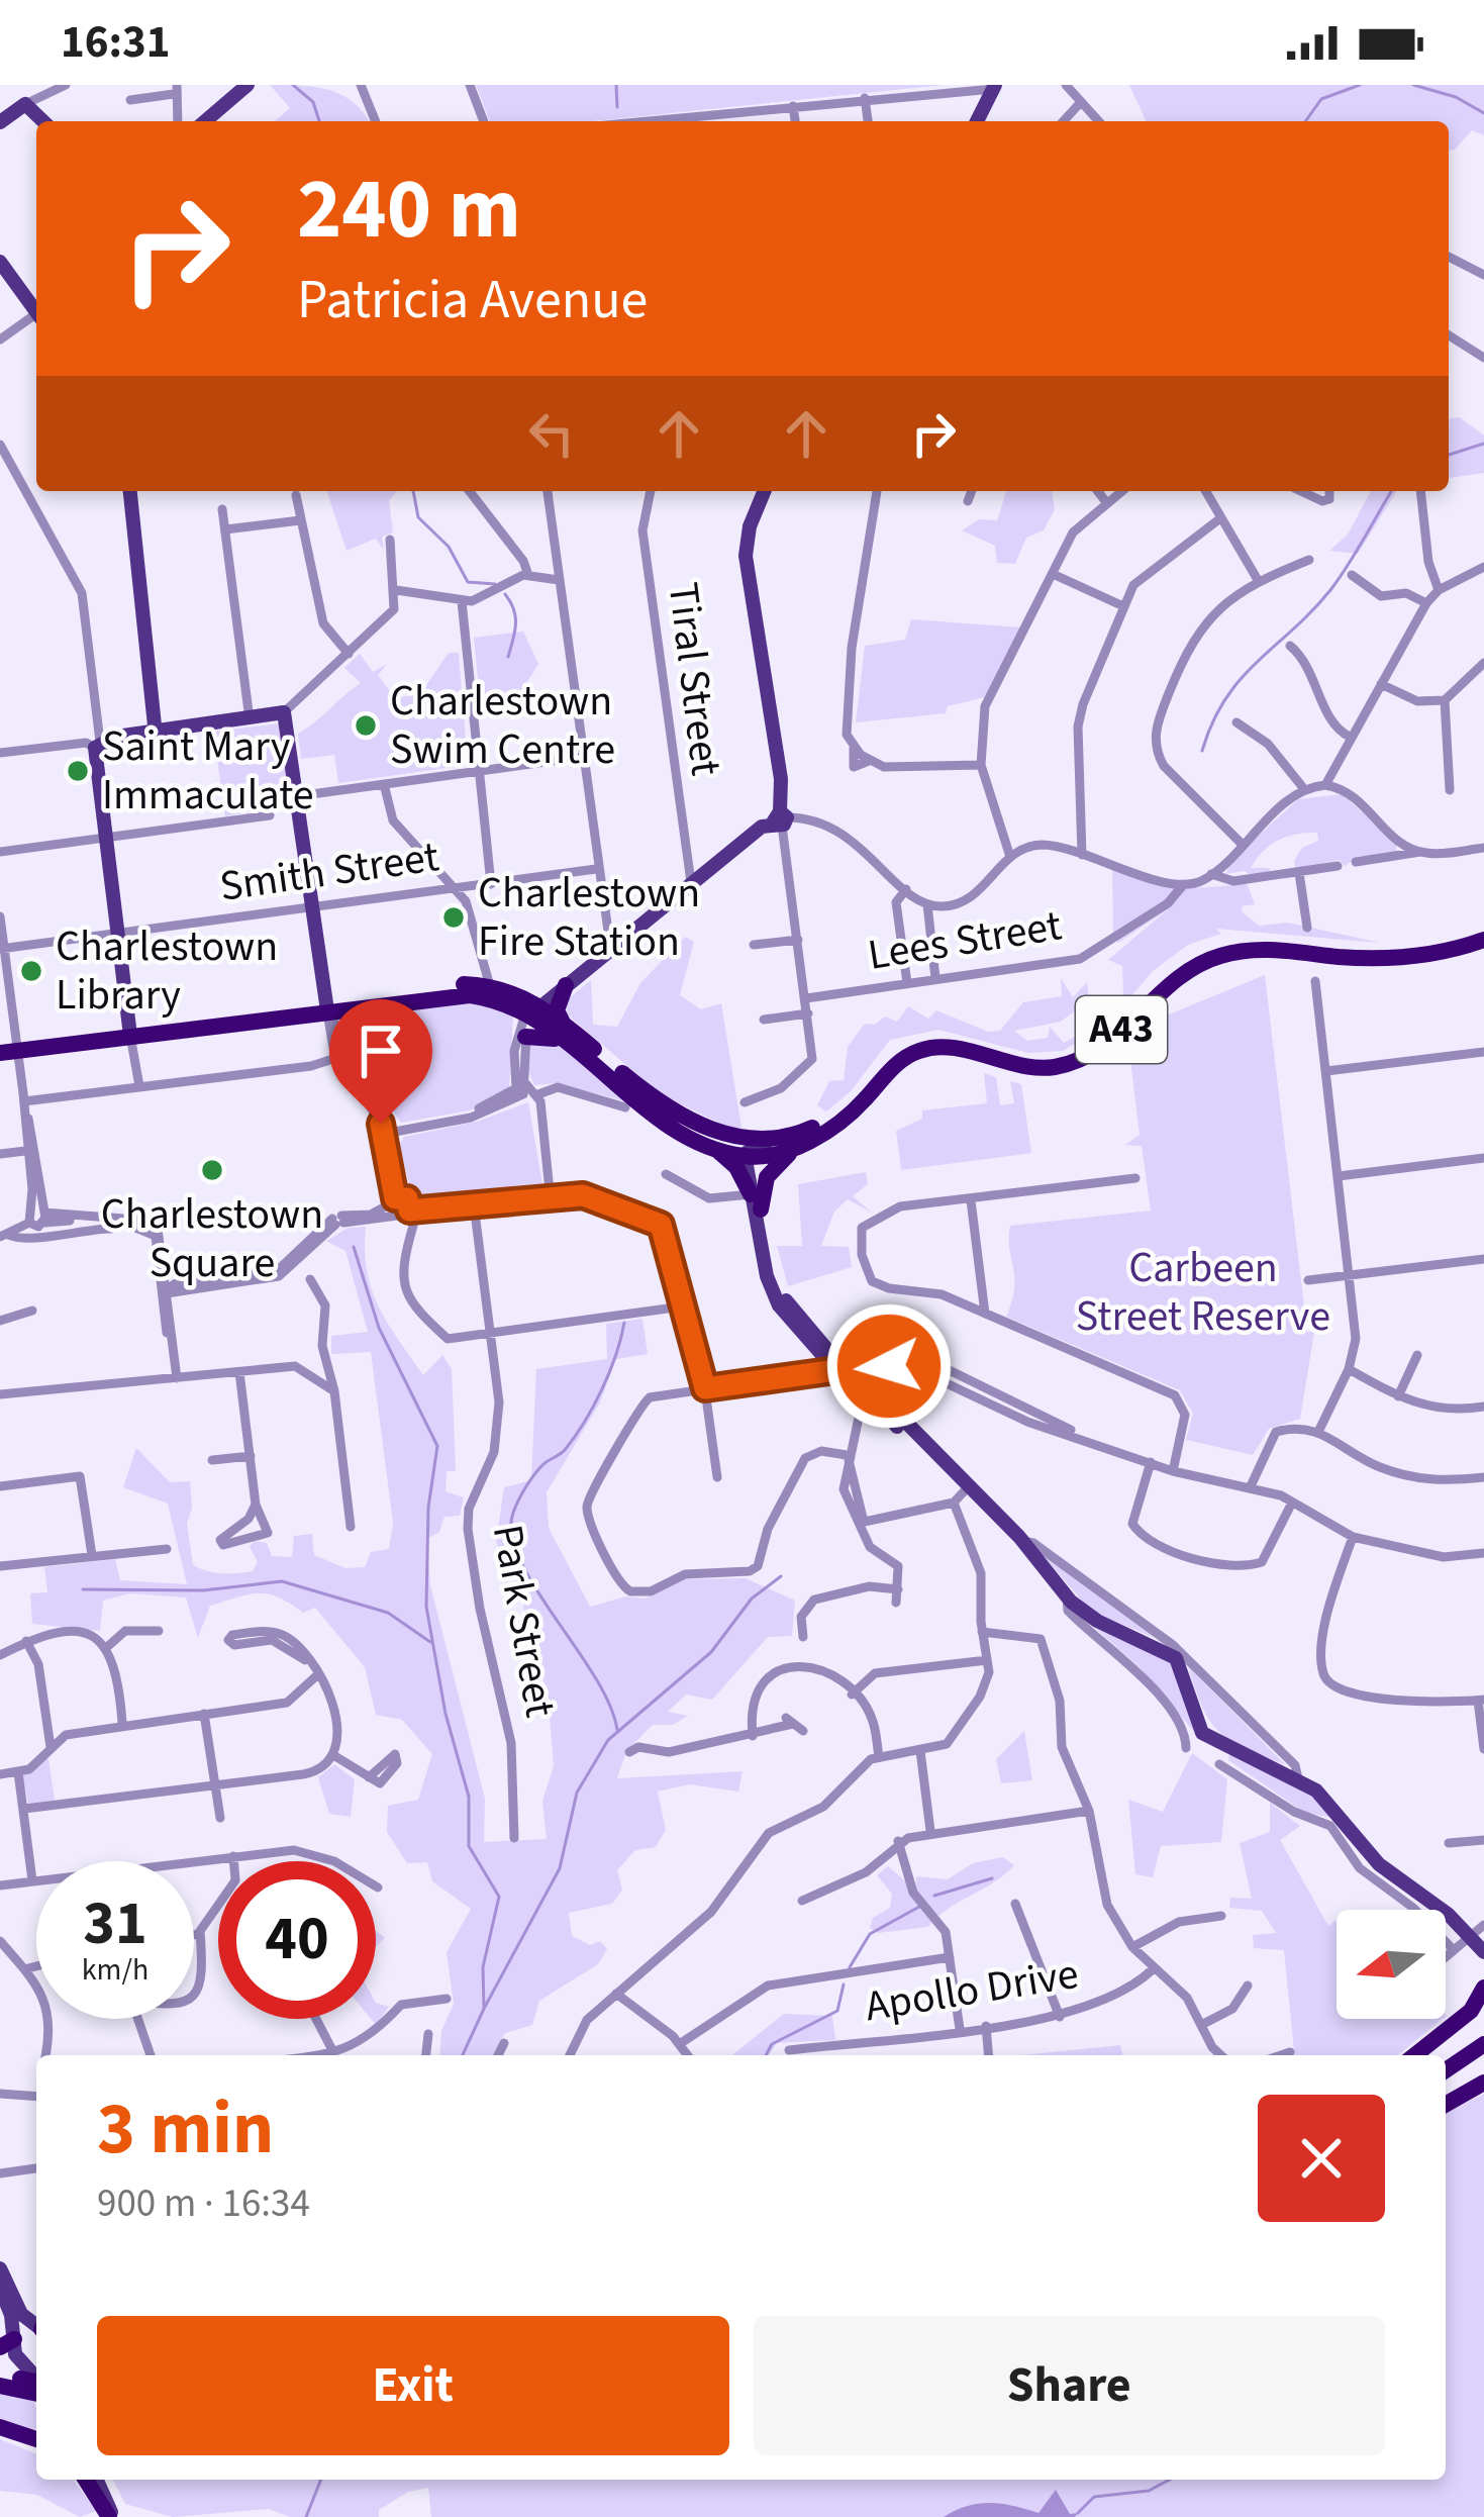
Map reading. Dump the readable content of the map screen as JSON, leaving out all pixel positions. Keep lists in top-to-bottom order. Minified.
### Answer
{"streets":{"highway":["A43"],"street":["Tiral Street","Smith Street","Lees Street","Park Street","Apollo Drive"]},"parks":["Carbeen Street Reserve"],"places":["Charlestown Swim Centre","Saint Mary Immaculate","Charlestown Fire Station","Charlestown Library","Charlestown Square"],"north":"left","page":{"status":"16:31","turn":["240 m","Patricia Avenue"],"speed":"31 km/h","limit":"40","heading":["3 min","900 m · 16:34"],"buttons":["Exit","Share"]}}
